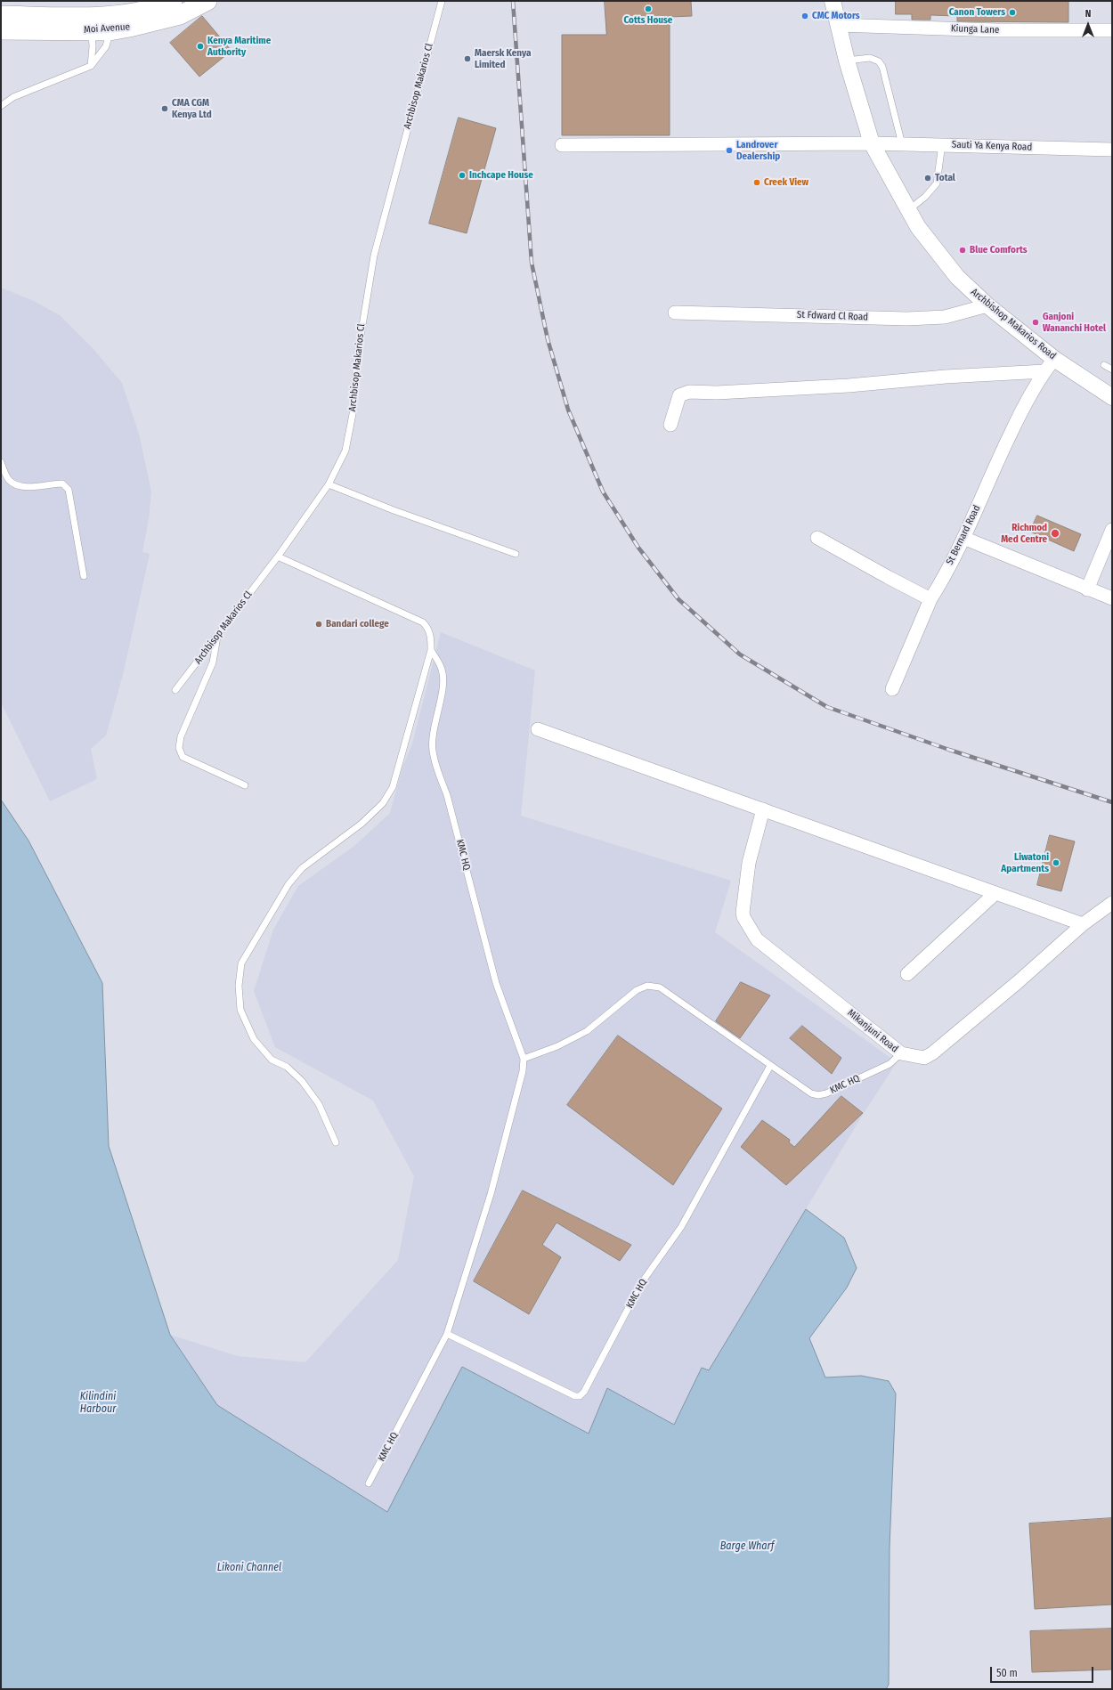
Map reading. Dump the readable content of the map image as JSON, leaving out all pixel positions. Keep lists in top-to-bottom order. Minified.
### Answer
{"streets":{"main road":["Moi Avenue"],"street":["Kiunga Lane","Sauti Ya Kenya Road","St Fdward Cl Road","Archbishop Makarios Road","St Bernard Road","Mikanjuni Road"],"lane":["Archbisop Makarios Cl","KMC HQ"]},"crossings":[["Kiunga Lane","Archbishop Makarios Road"],["Sauti Ya Kenya Road","Archbishop Makarios Road"],["St Fdward Cl Road","Archbishop Makarios Road"],["Archbishop Makarios Road","St Bernard Road"],["KMC HQ","Mikanjuni Road"]],"water":["Kilindini Harbour","Barge Wharf","Likoni Channel"],"places":["Cotts House","Canon Towers","CMC Motors","Kenya Maritime Authority","Maersk Kenya Limited","CMA CGM Kenya Ltd","Landrover Dealership","Inchcape House","Total","Creek View","Blue Comforts","Ganjoni Wananchi Hotel","Richmod Med Centre","Bandari college","Liwatoni Apartments"],"scale_bar":"50 m","north":"top"}
